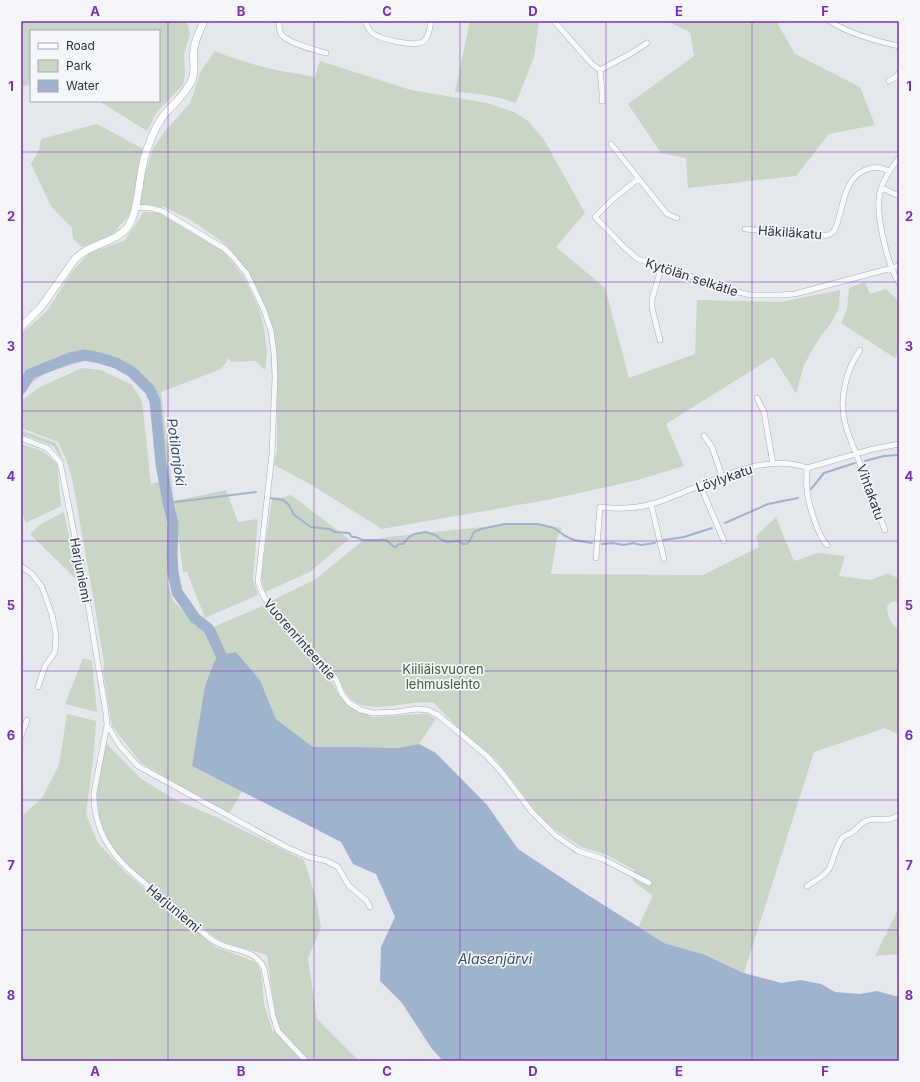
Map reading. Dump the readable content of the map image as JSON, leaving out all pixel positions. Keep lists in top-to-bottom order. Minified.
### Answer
{"streets":{"street":["Häkiläkatu","Kytölän selkätie","Löylykatu","Vihtakatu","Harjuniemi","Vuorenrinteentie"]},"crossings":[["Löylykatu","Vihtakatu"]],"water":["Potilanjoki","Alasenjärvi"],"parks":["Kiiliäisvuoren lehmuslehto"],"legend":["Road","Park","Water"],"grid":{"columns":["A","B","C","D","E","F"],"rows":["1","2","3","4","5","6","7","8"]}}
